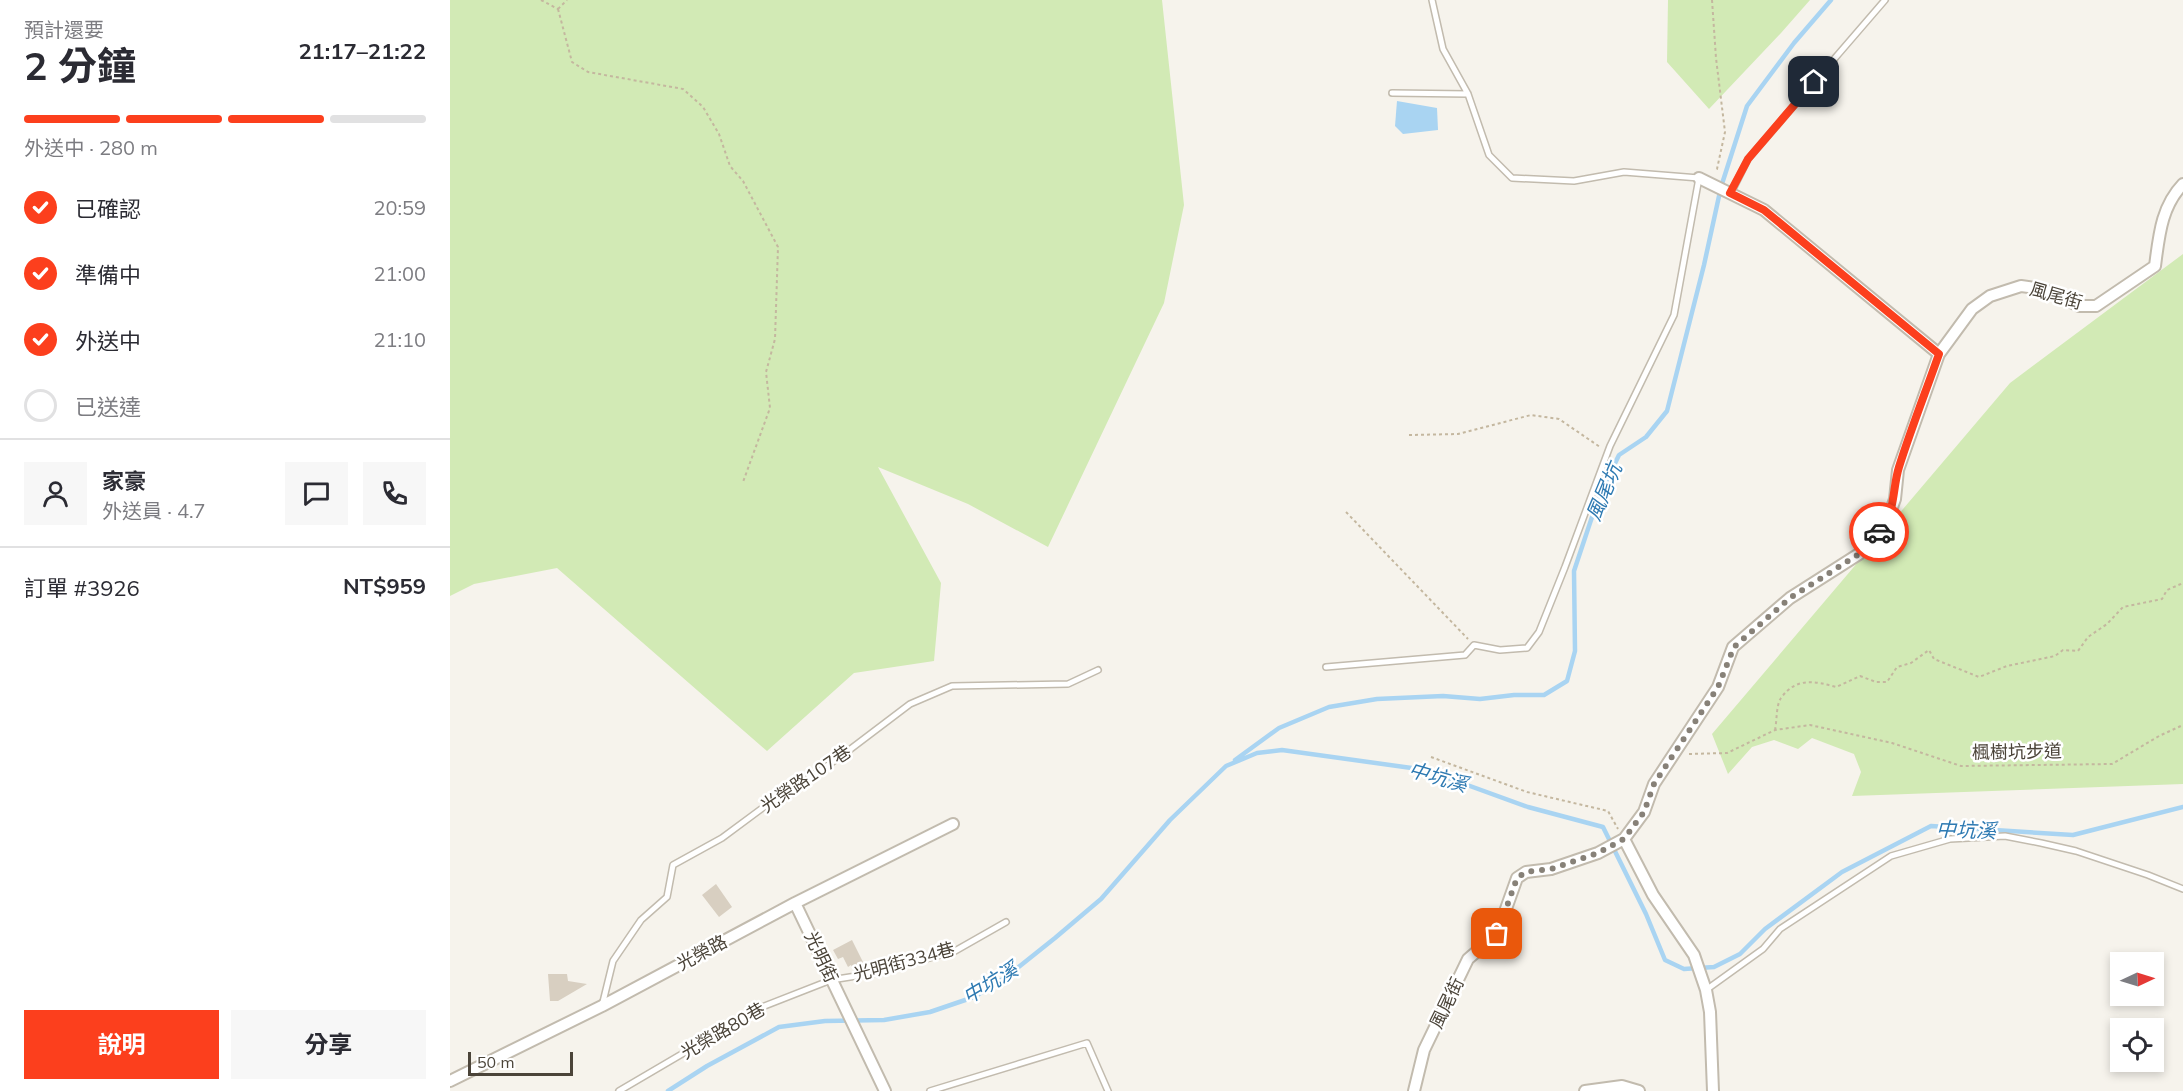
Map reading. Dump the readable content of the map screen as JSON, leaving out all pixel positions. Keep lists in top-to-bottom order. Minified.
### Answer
{"streets":{"street":["風尾街","光榮路","光明街"],"lane":["光榮路107巷","光明街334巷","光榮路80巷"],"path":["楓樹坑步道"]},"crossings":[["風尾街","楓樹坑步道"],["光榮路107巷","光榮路"],["光榮路","光明街"],["光明街","光明街334巷"],["光明街","光榮路80巷"],["光明街334巷","光榮路80巷"]],"water":["風尾坑","中坑溪"],"scale_bar":"50 m","north":"right","page":{"heading":["2 分鐘","預計還要","21:17–21:22"],"panel":["家豪","外送員 · 4.7","訂單 #3926","NT$959"],"bar":"外送中 · 280 m","list":[["已確認","20:59"],["準備中","21:00"],["外送中","21:10"],"已送達"],"buttons":["說明","分享"],"scale":"50 m"}}
